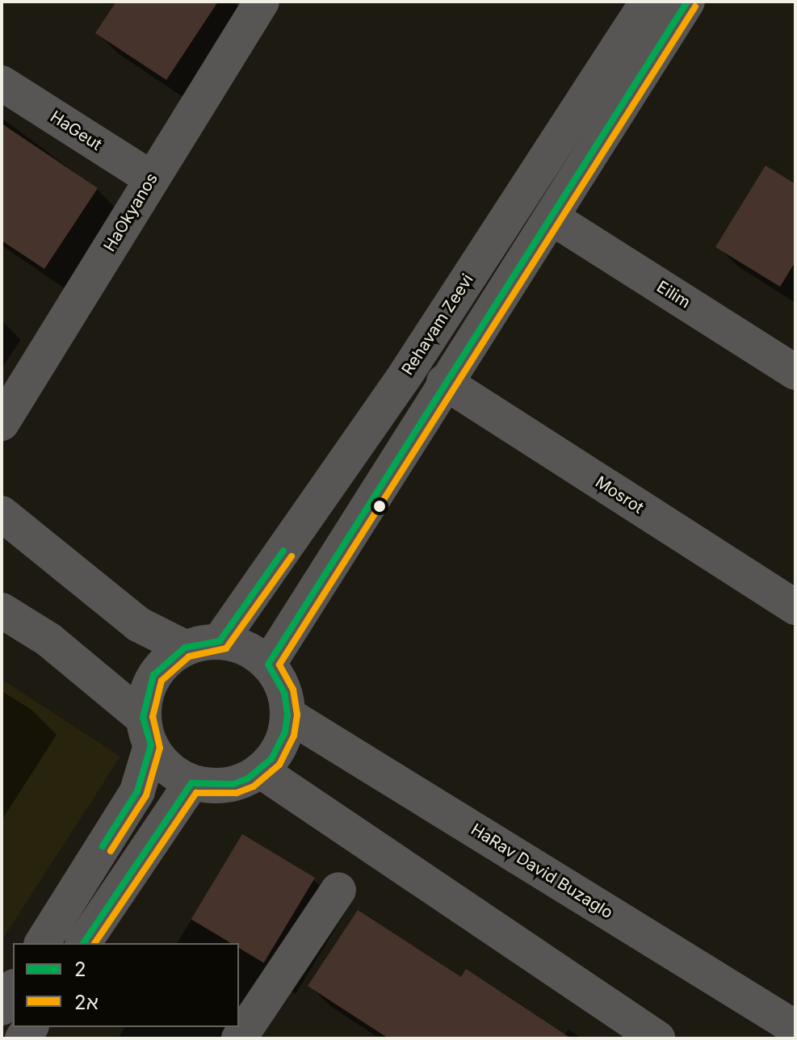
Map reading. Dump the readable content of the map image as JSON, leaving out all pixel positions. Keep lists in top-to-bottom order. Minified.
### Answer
{"streets":{"street":["HaGeut","HaOkyanos","Eilim","Rehavam Zeevi","Mosrot","HaRav David Buzaglo"]},"crossings":[["HaGeut","HaOkyanos"],["Rehavam Zeevi","HaRav David Buzaglo"]],"lines":["transit line 2","transit line 2א"],"legend":["2","2א"]}
